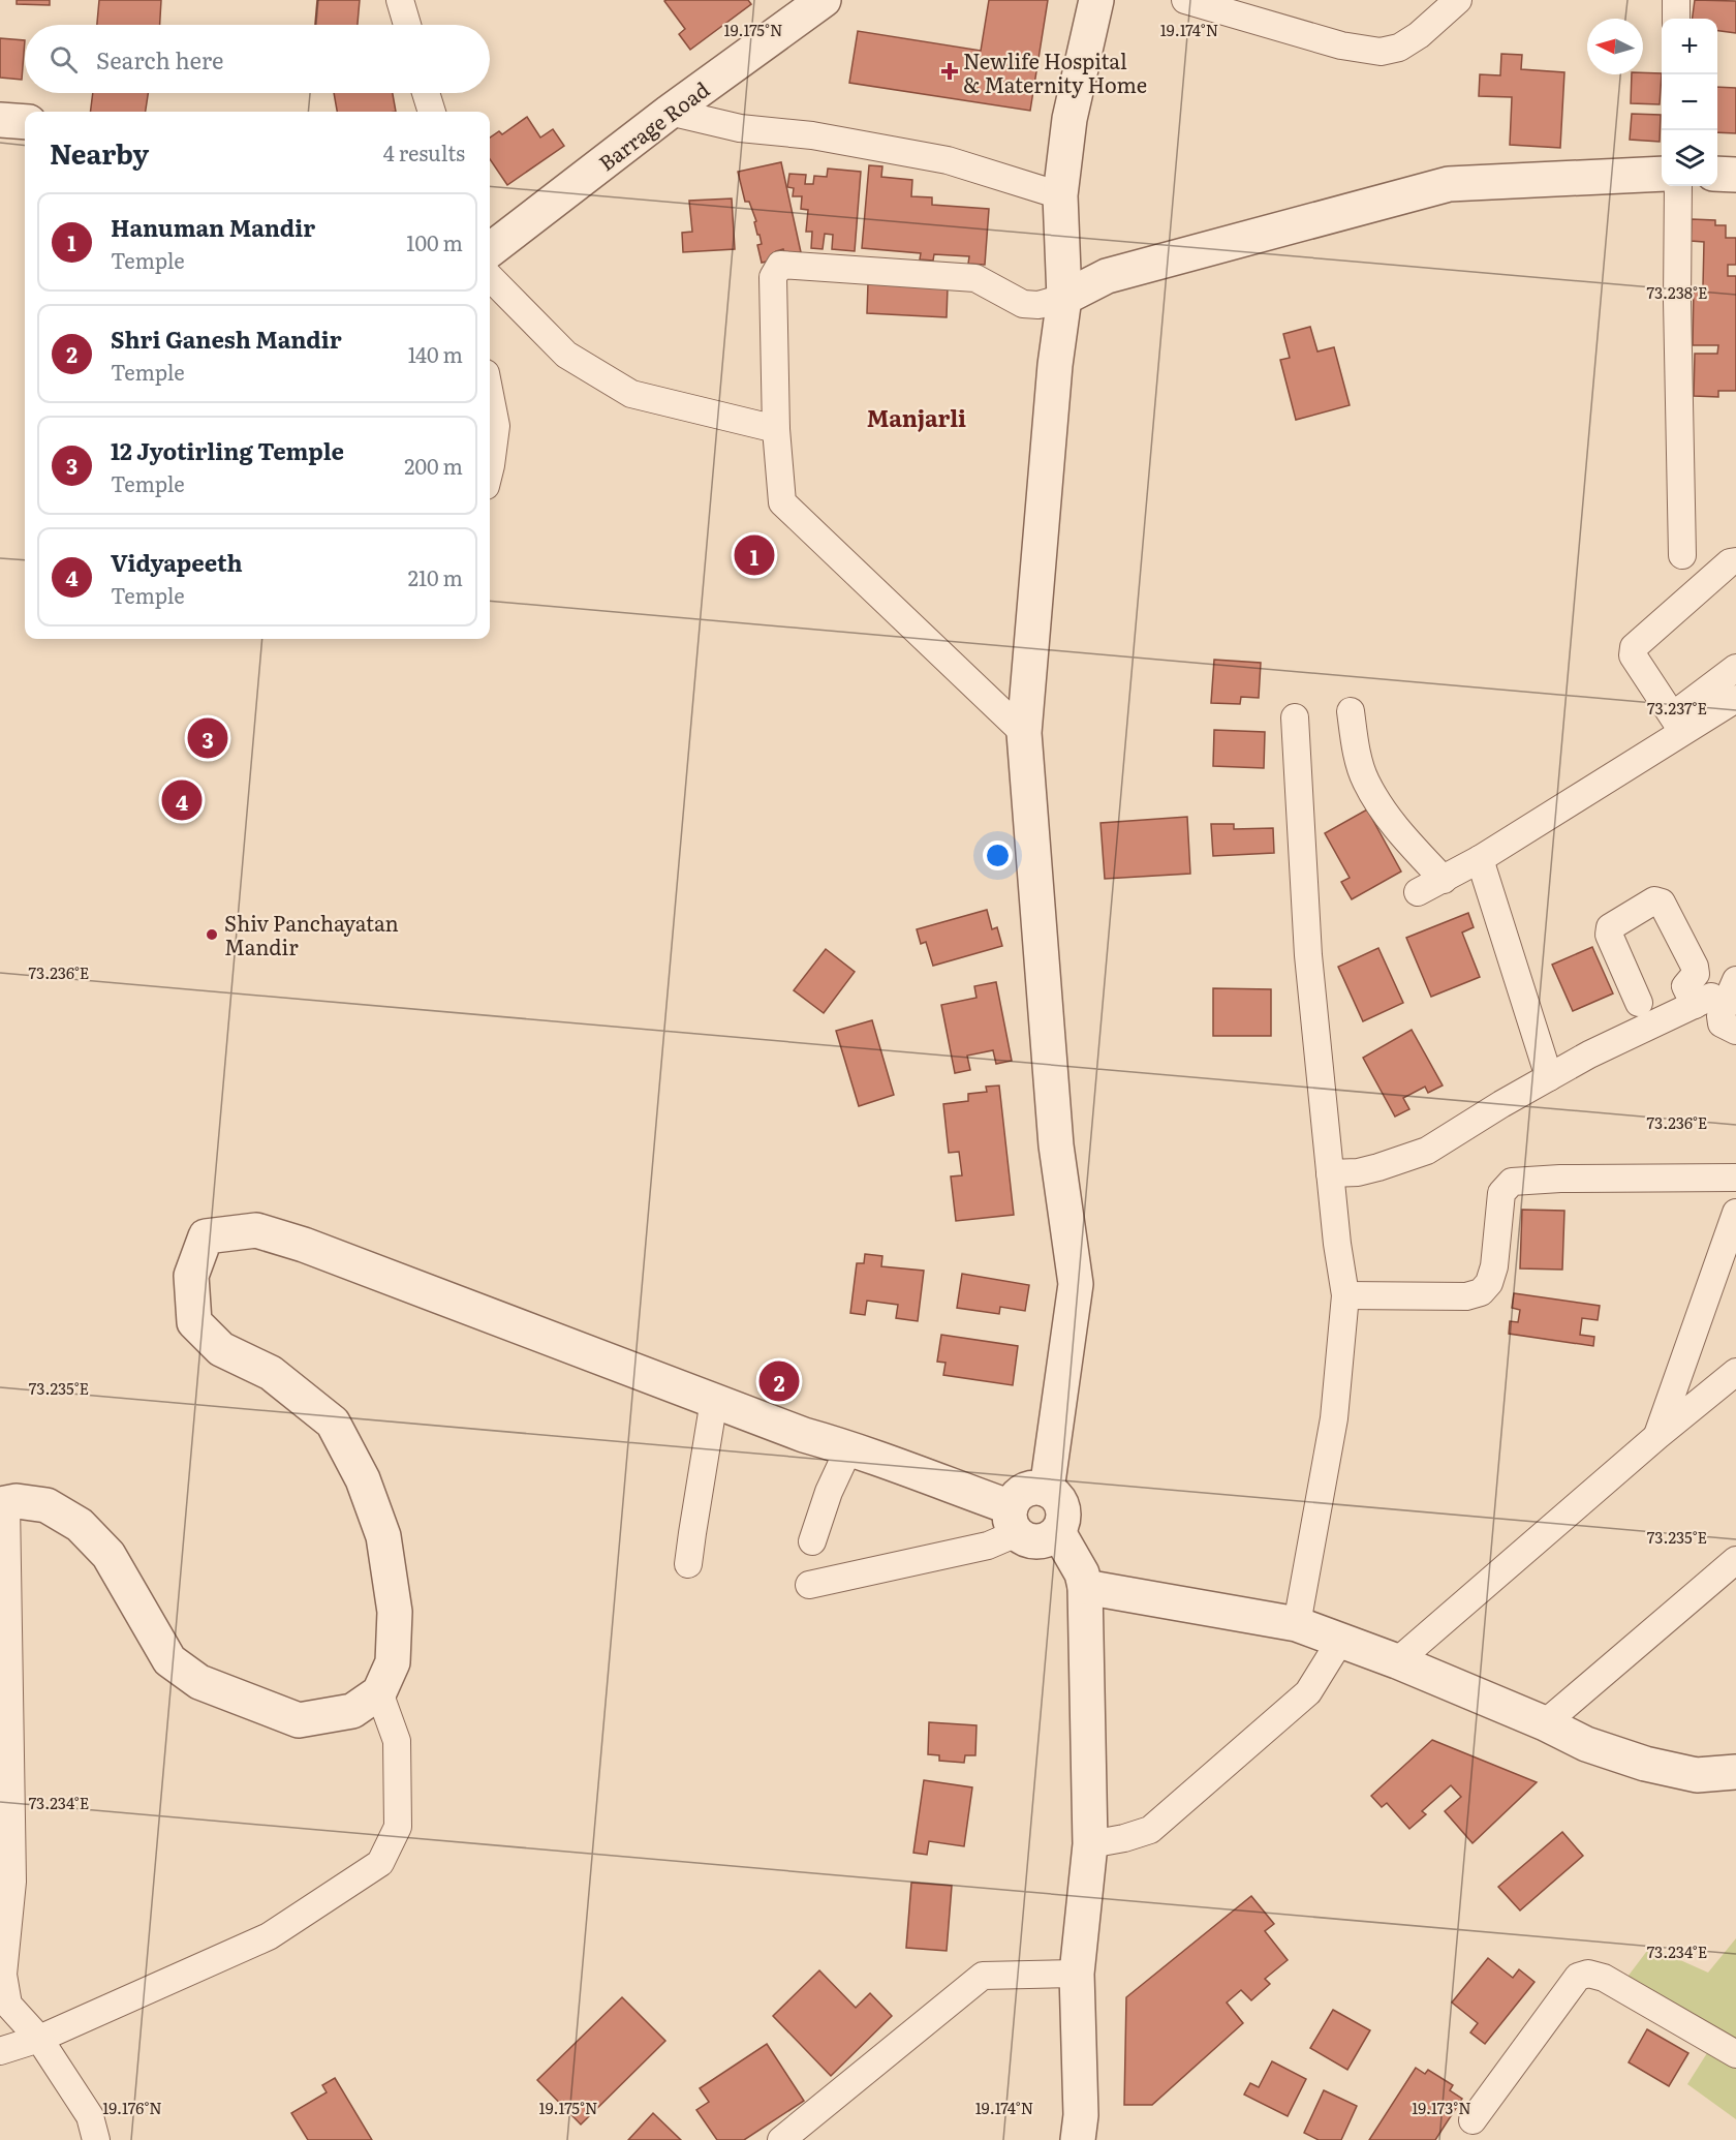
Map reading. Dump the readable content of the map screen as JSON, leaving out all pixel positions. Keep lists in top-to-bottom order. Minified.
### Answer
{"streets":{"street":["Barrage Road"]},"districts":["Manjarli"],"places":{"health":["Newlife Hospital & Maternity Home"],"other":["Shiv Panchayatan Mandir"]},"north":"left","page":{"map_buttons":["+","−"],"search":"Search here","heading":["Nearby","4 results"],"list":[{"mark":"1","name":"Hanuman Mandir","note":"Temple","value":"100 m"},{"mark":"2","name":"Shri Ganesh Mandir","note":"Temple","value":"140 m"},{"mark":"3","name":"12 Jyotirling Temple","note":"Temple","value":"200 m"},{"mark":"4","name":"Vidyapeeth","note":"Temple","value":"210 m"}],"pins":["1","3","4","2"]},"coordinates":["19.175°N","19.174°N","73.238°E","73.237°E","73.236°E","73.235°E","73.234°E","19.176°N","19.173°N"]}
